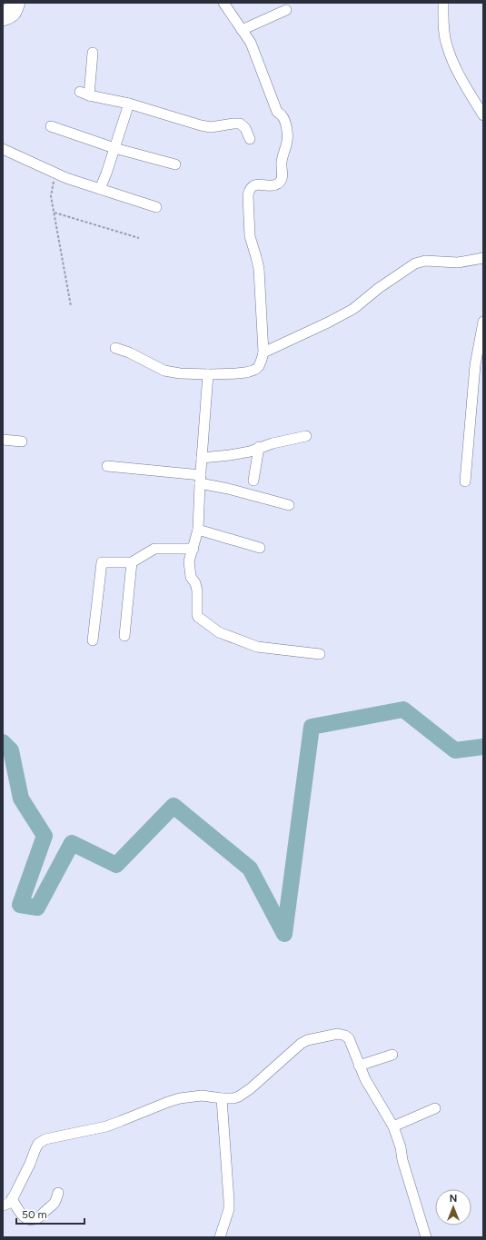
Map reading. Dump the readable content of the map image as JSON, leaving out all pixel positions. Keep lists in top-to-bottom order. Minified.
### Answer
{"scale_bar":"50 m","north":"top"}
